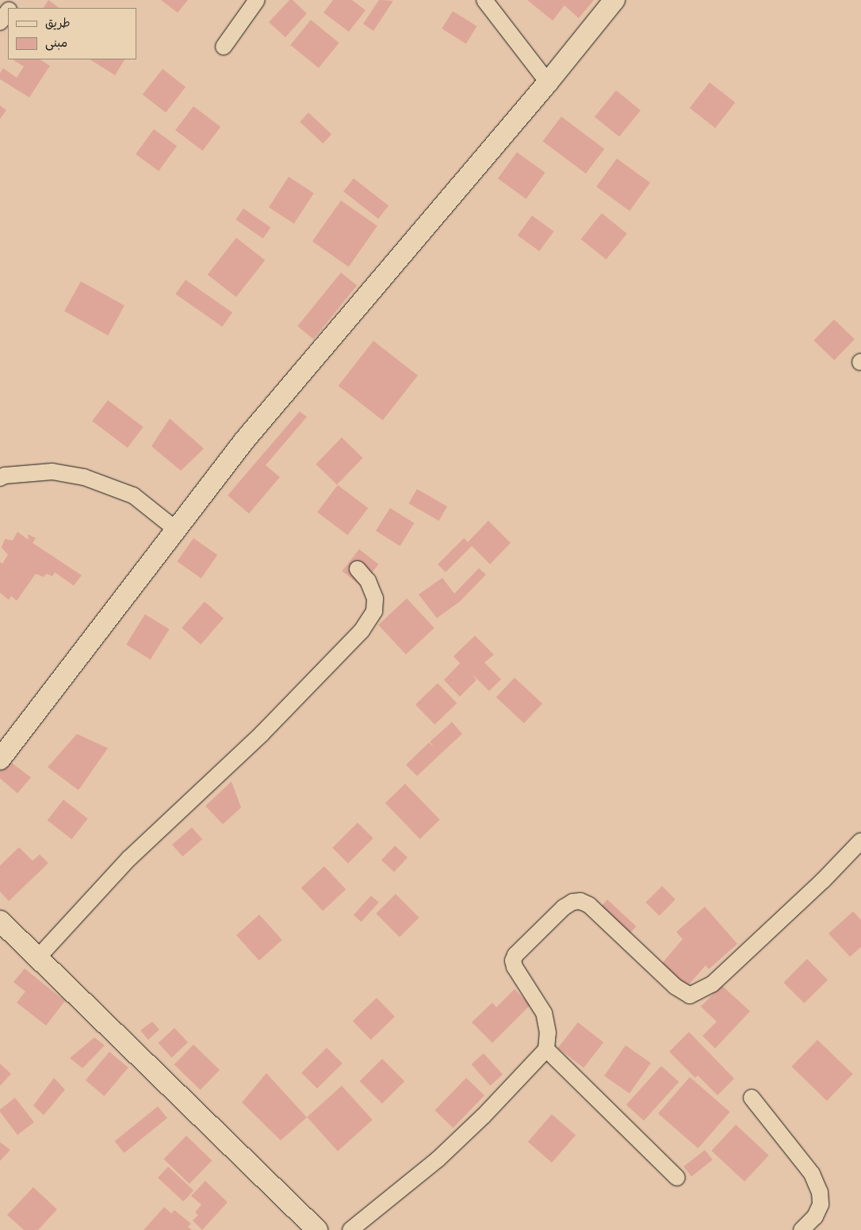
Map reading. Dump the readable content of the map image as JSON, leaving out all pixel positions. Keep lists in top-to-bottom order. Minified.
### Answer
{"legend":["طريق","مبنى"]}
